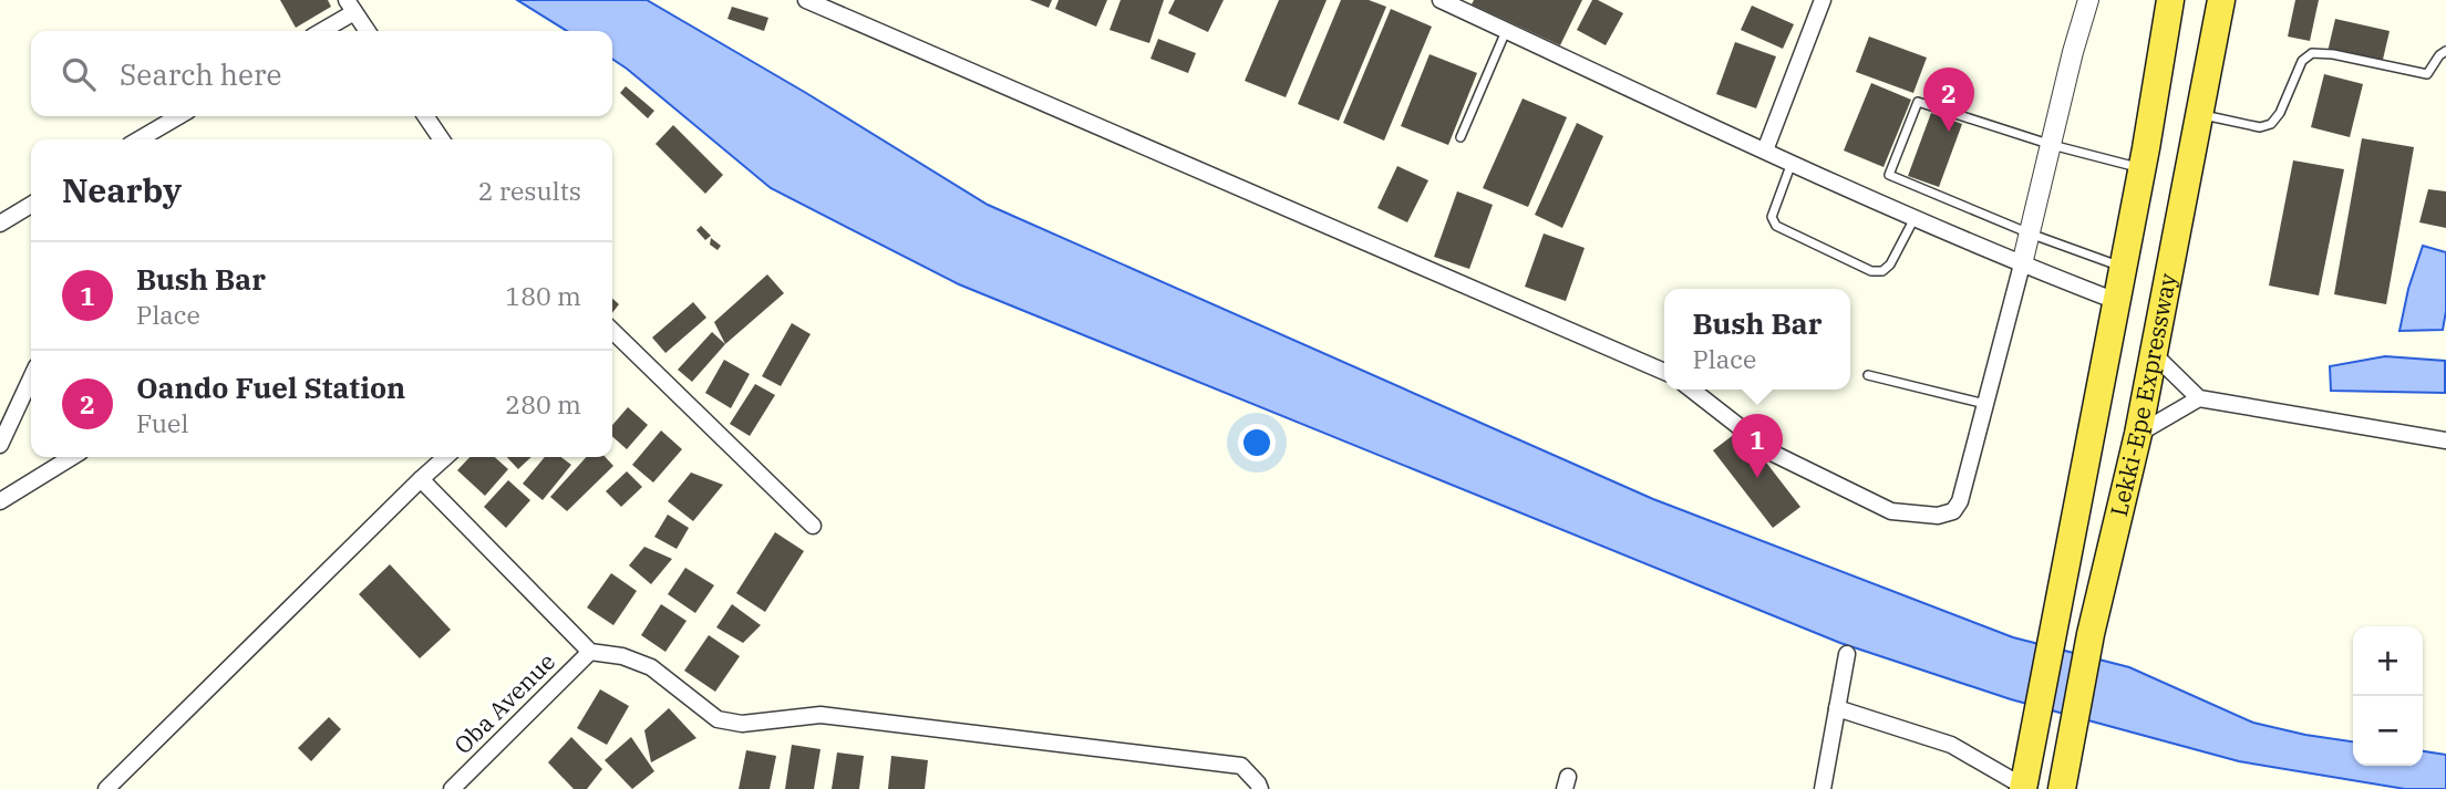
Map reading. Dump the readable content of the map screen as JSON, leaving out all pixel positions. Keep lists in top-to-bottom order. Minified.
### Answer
{"streets":{"highway":["Lekki-Epe Expressway"],"street":["Oba Avenue"]},"page":{"search":"Search here","pins":["2","1"],"heading":["Nearby","2 results"],"list":[{"mark":"1","name":"Bush Bar","note":"Place","value":"180 m"},{"mark":"2","name":"Oando Fuel Station","note":"Fuel","value":"280 m"}],"popup":["Bush Bar","Place"],"map_buttons":["+","−"]}}
